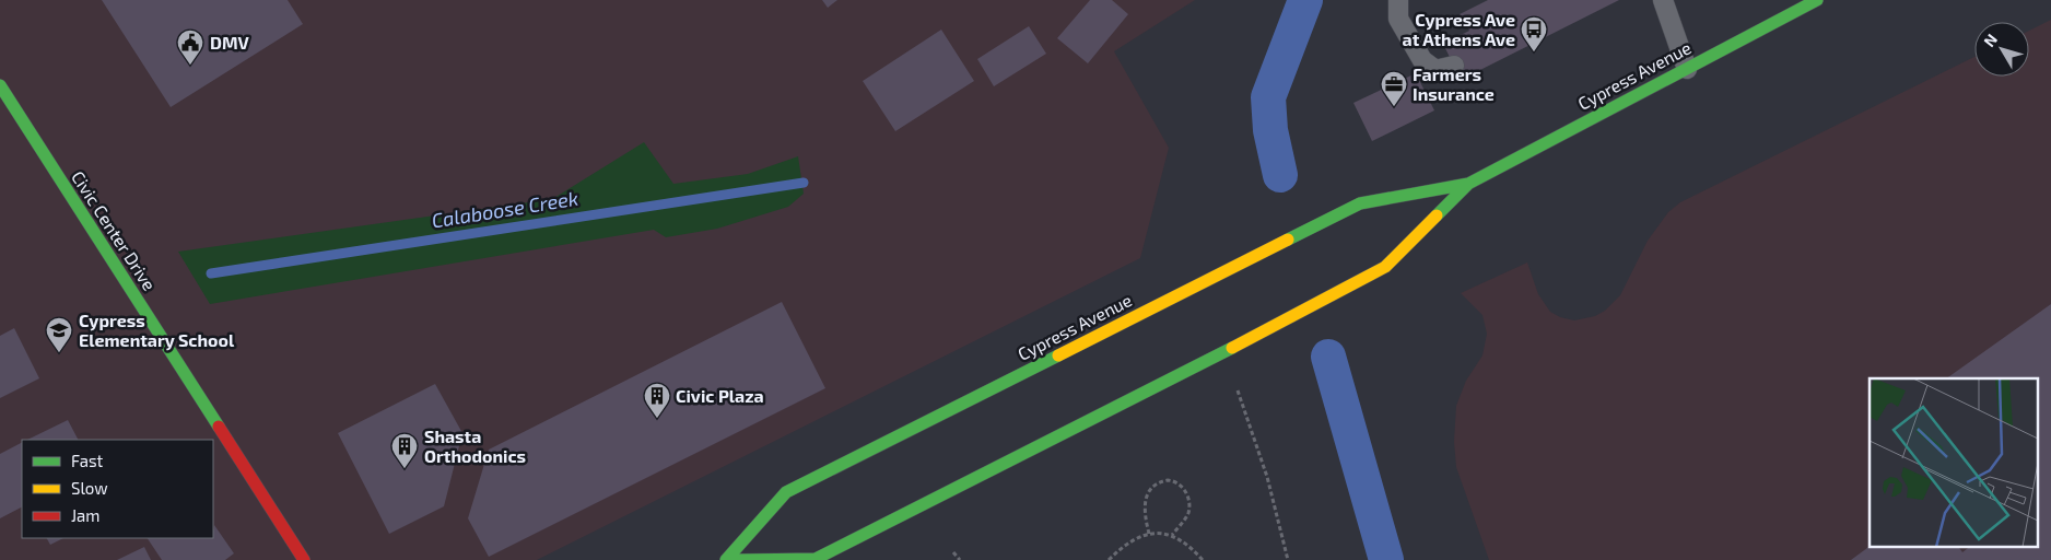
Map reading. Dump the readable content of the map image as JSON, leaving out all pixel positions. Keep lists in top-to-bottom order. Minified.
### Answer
{"streets":{"main road":["Cypress Avenue","Civic Center Drive"]},"water":["Calaboose Creek"],"places":{"bus stop":["Cypress Ave at Athens Ave"],"public building":["DMV"],"office":["Farmers Insurance"],"school or university":["Cypress Elementary School"],"building":["Civic Plaza","Shasta Orthodonics"]},"legend":["Fast","Slow","Jam"],"north":"top left"}
